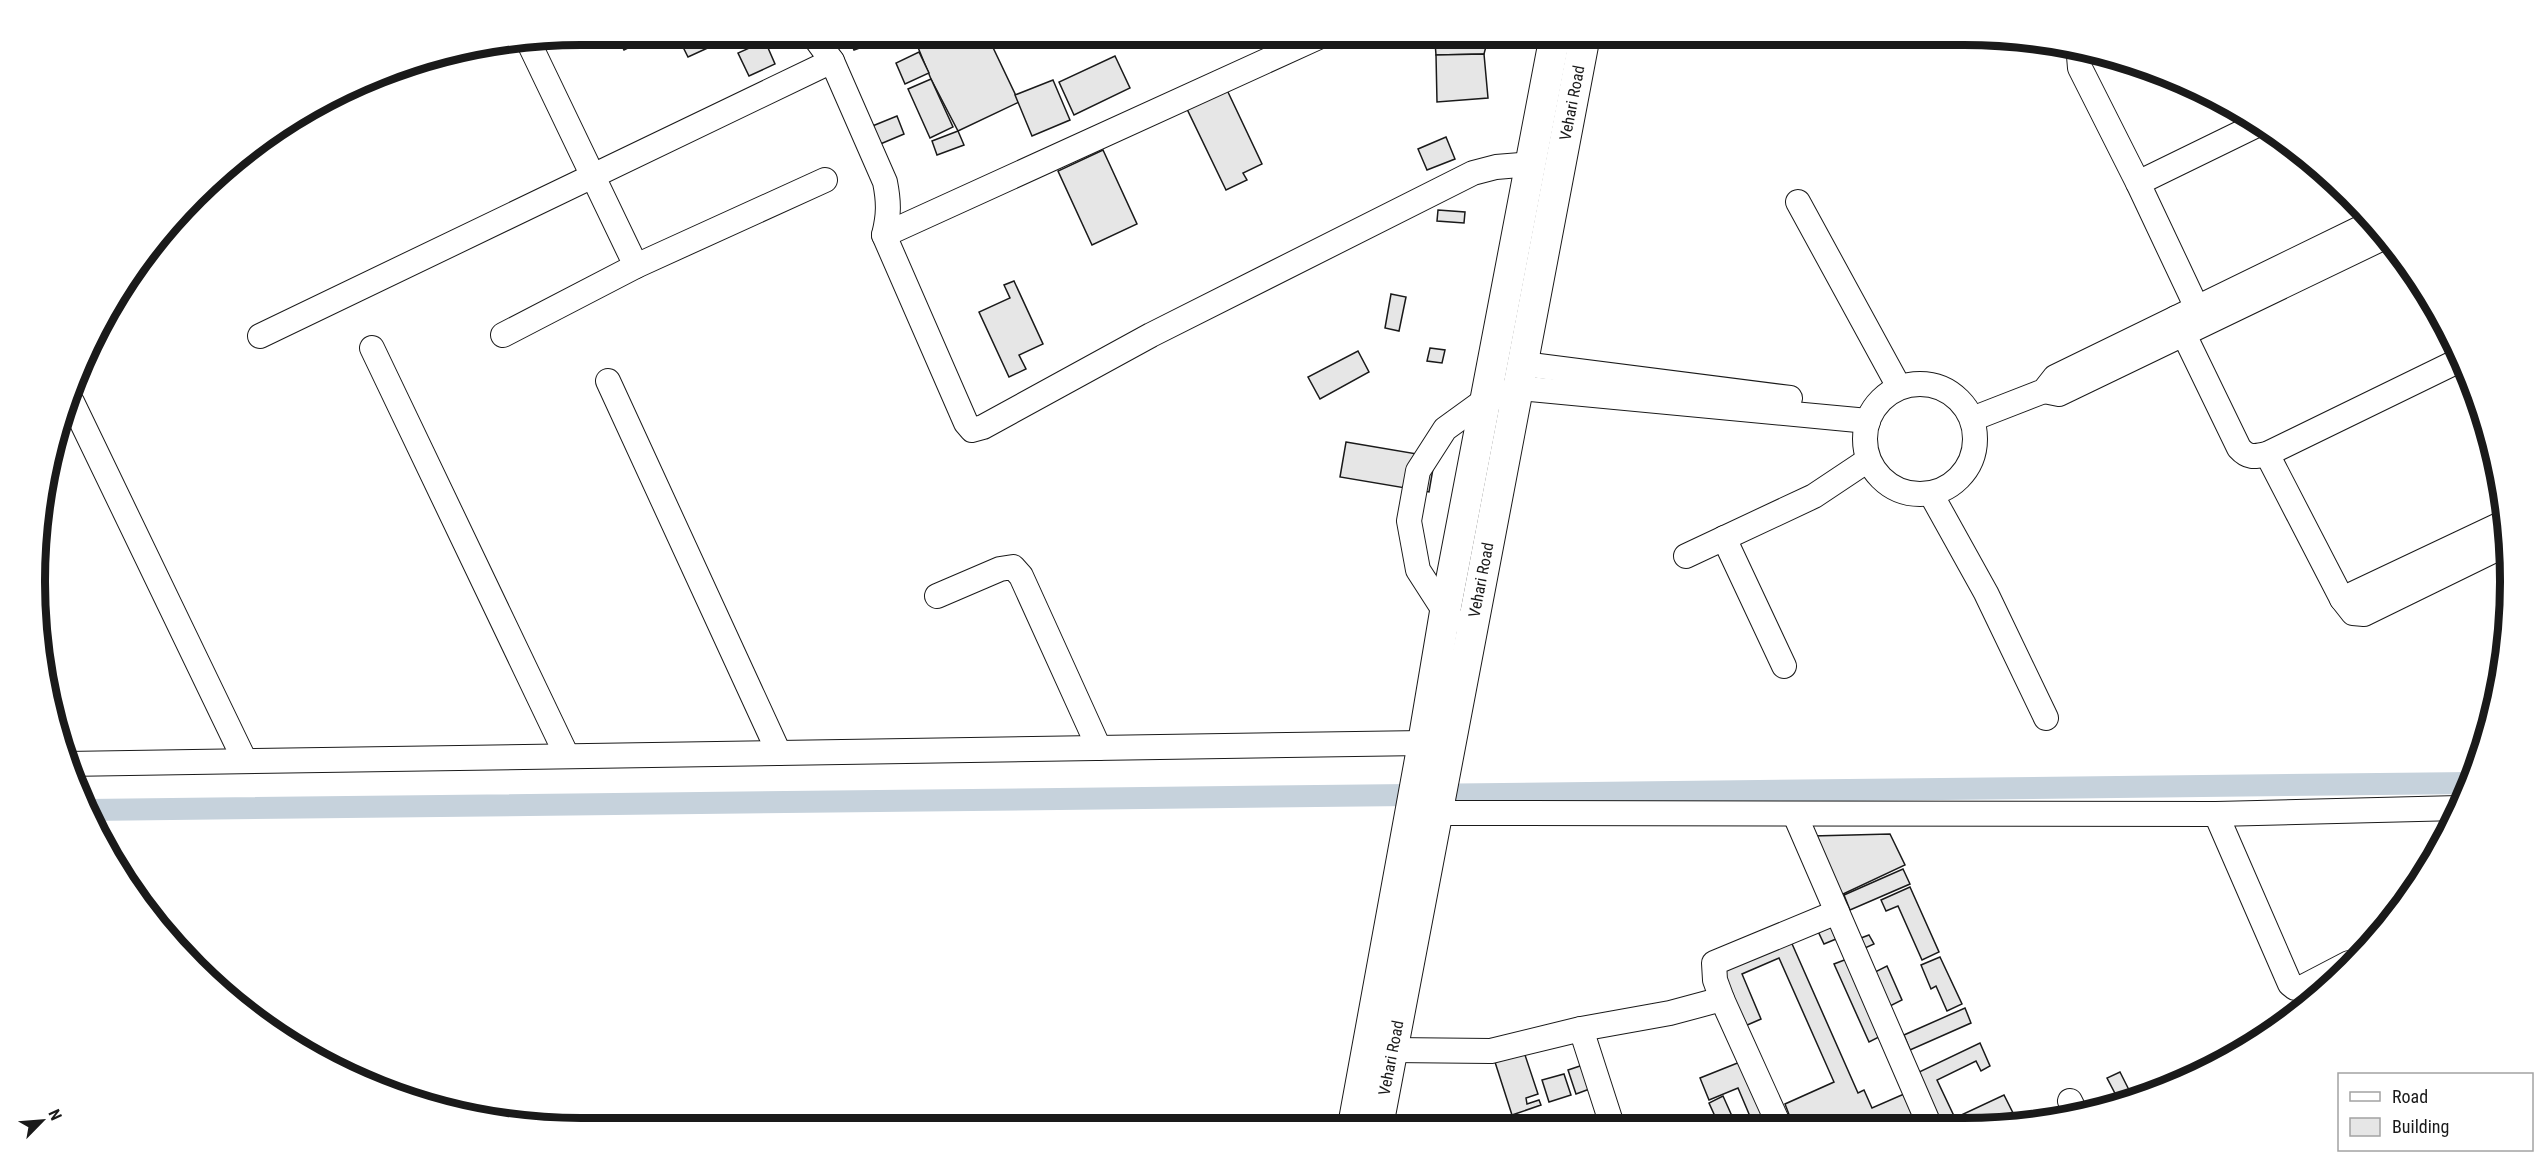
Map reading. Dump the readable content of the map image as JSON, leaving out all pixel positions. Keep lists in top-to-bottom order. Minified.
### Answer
{"streets":{"main road":["Vehari Road"]},"legend":["Road","Building"],"north":"top right"}
